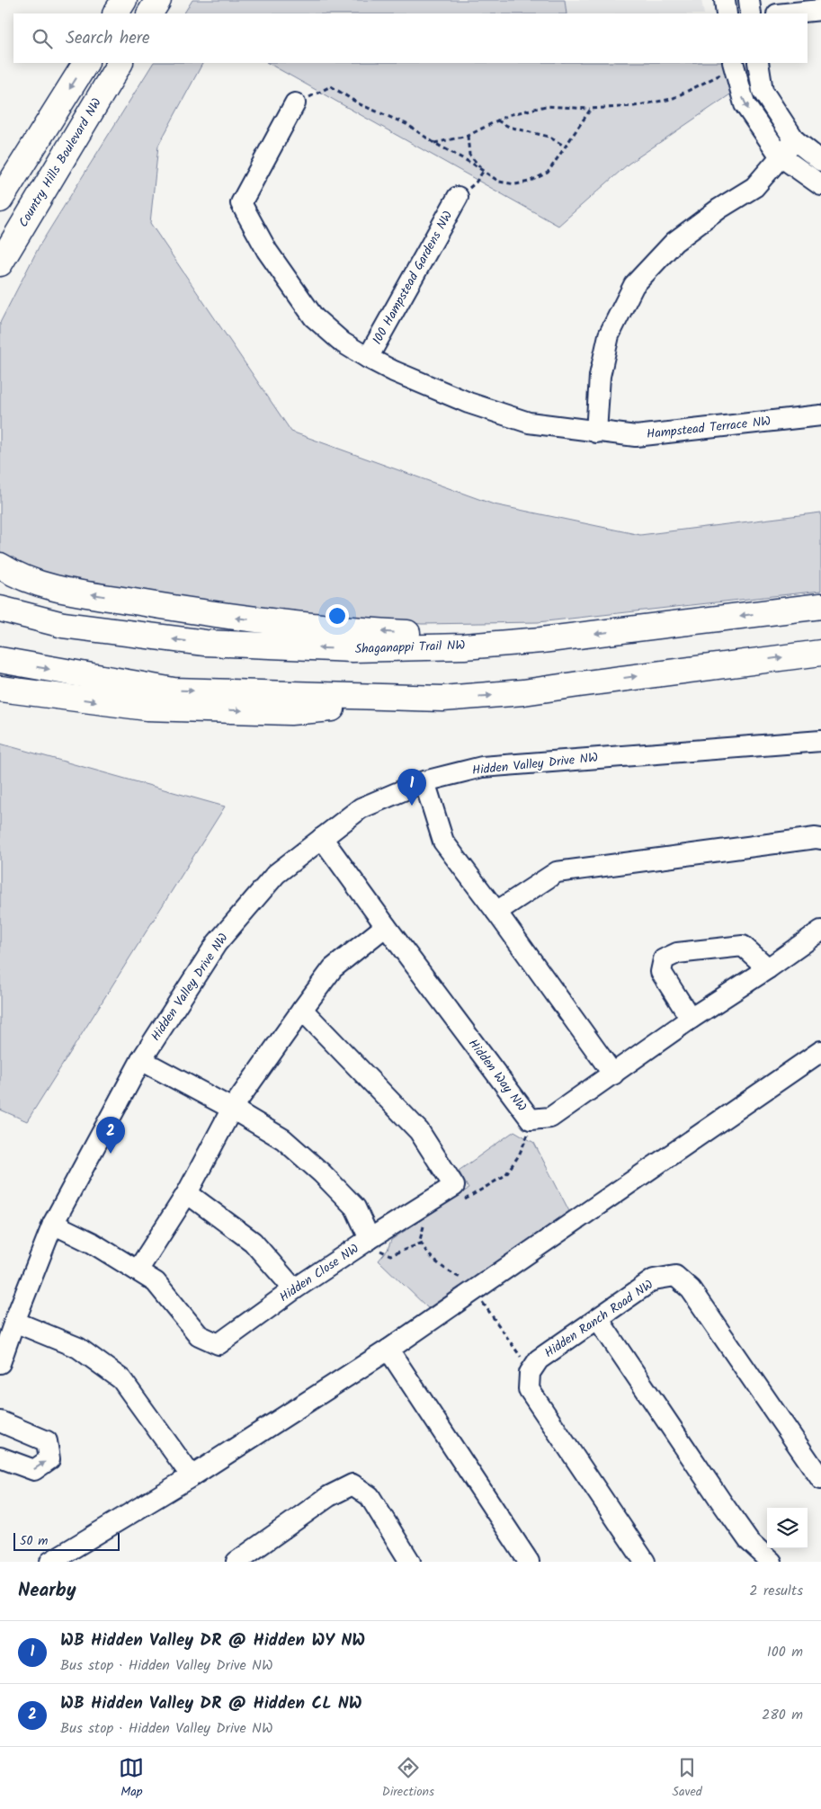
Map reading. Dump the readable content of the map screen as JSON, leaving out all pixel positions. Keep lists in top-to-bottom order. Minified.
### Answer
{"streets":{"main road":["Country Hills Boulevard NW","Shaganappi Trail NW"],"street":["100 Hampstead Gardens NW","Hampstead Terrace NW","Hidden Valley Drive NW","Hidden Way NW","Hidden Close NW","Hidden Ranch Road NW"]},"crossings":[["100 Hampstead Gardens NW","Hampstead Terrace NW"],["Hidden Valley Drive NW","Hidden Way NW"],["Hidden Valley Drive NW","Hidden Close NW"]],"scale_bar":"50 m","page":{"search":"Search here","pins":["1","2"],"scale":"50 m","heading":["Nearby","2 results"],"list":[{"mark":"1","name":"WB Hidden Valley DR @ Hidden WY NW","note":"Bus stop · Hidden Valley Drive NW","value":"100 m"},{"mark":"2","name":"WB Hidden Valley DR @ Hidden CL NW","note":"Bus stop · Hidden Valley Drive NW","value":"280 m"}],"nav":["Map","Directions","Saved"]}}
